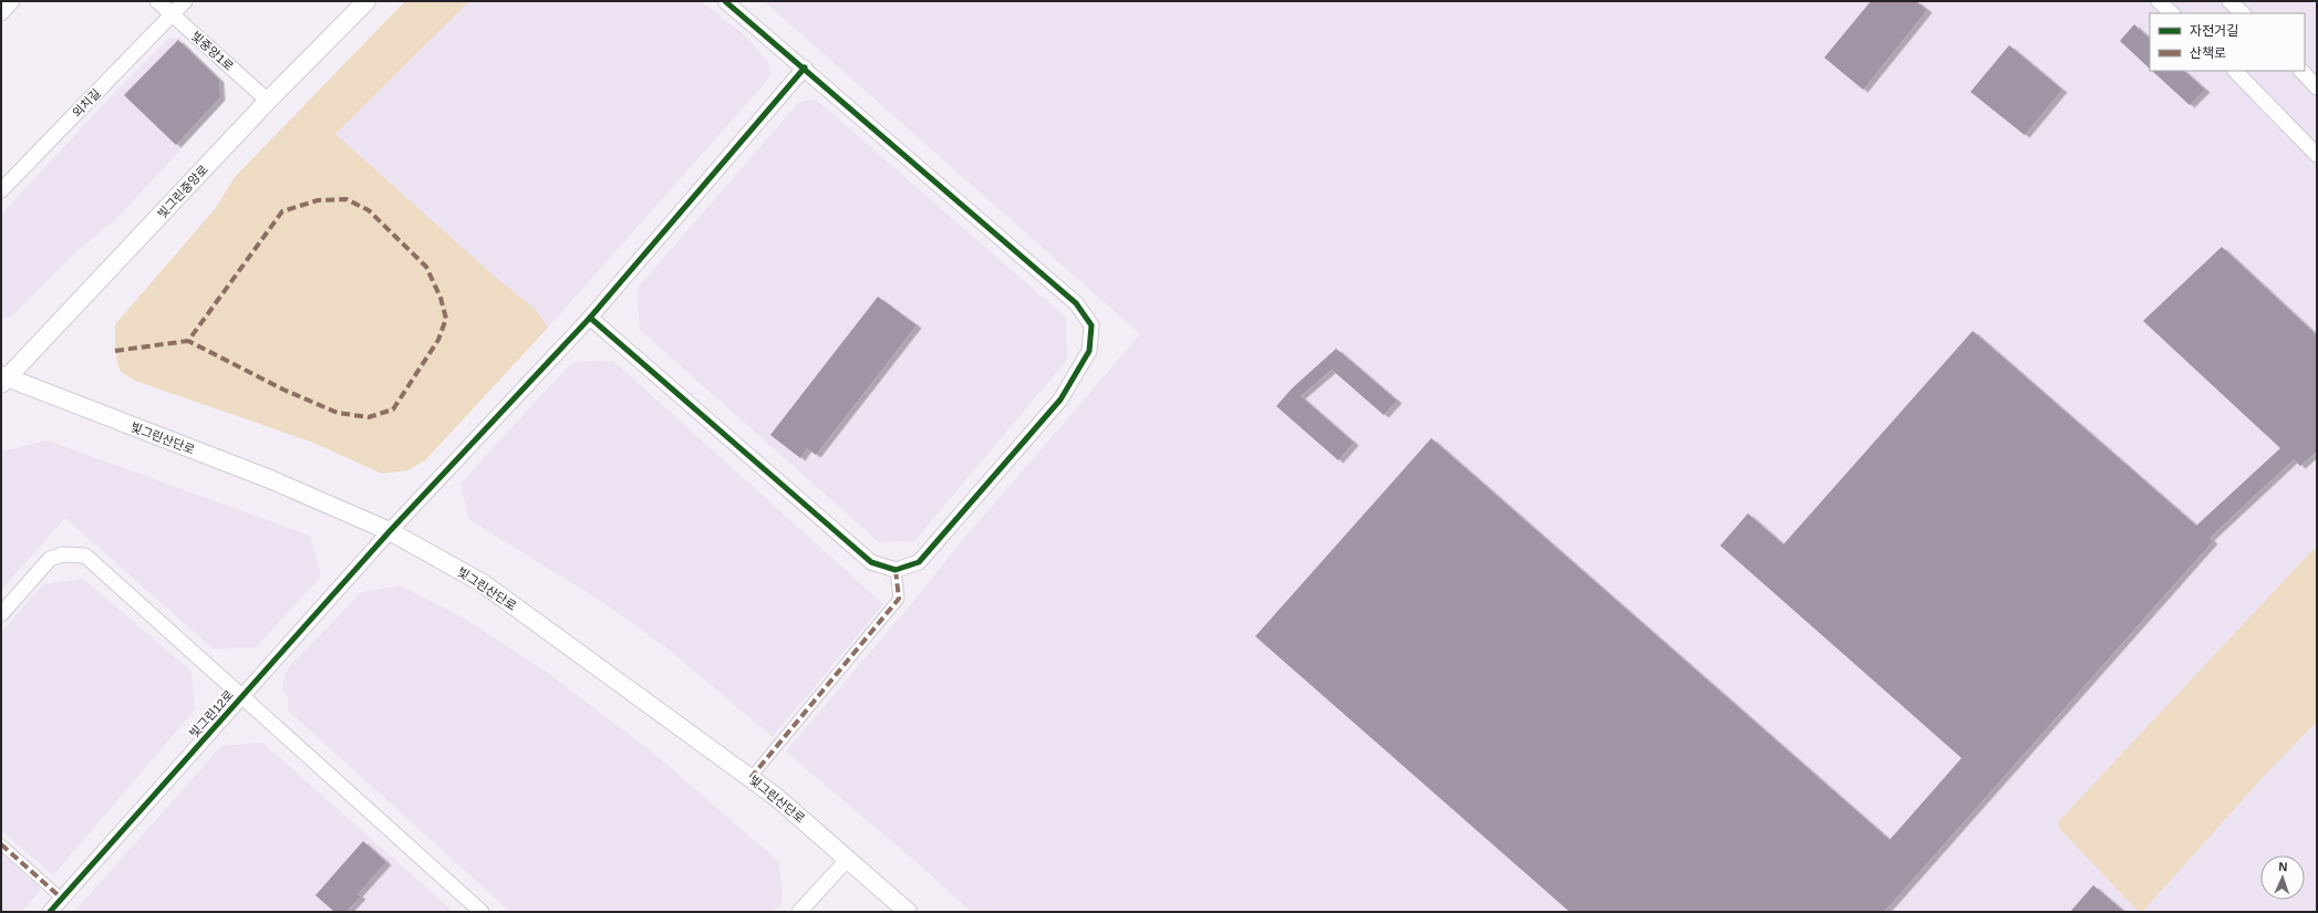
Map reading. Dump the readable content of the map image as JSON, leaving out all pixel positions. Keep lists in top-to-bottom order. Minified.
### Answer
{"streets":{"street":["빛중앙1로","외치길","빛그린중앙로","빛그린산단로","빛그린12로"]},"crossings":[["빛중앙1로","외치길"],["빛중앙1로","빛그린중앙로"],["빛그린중앙로","빛그린산단로"],["빛그린산단로","빛그린12로"]],"legend":["자전거길","산책로"],"north":"top"}
